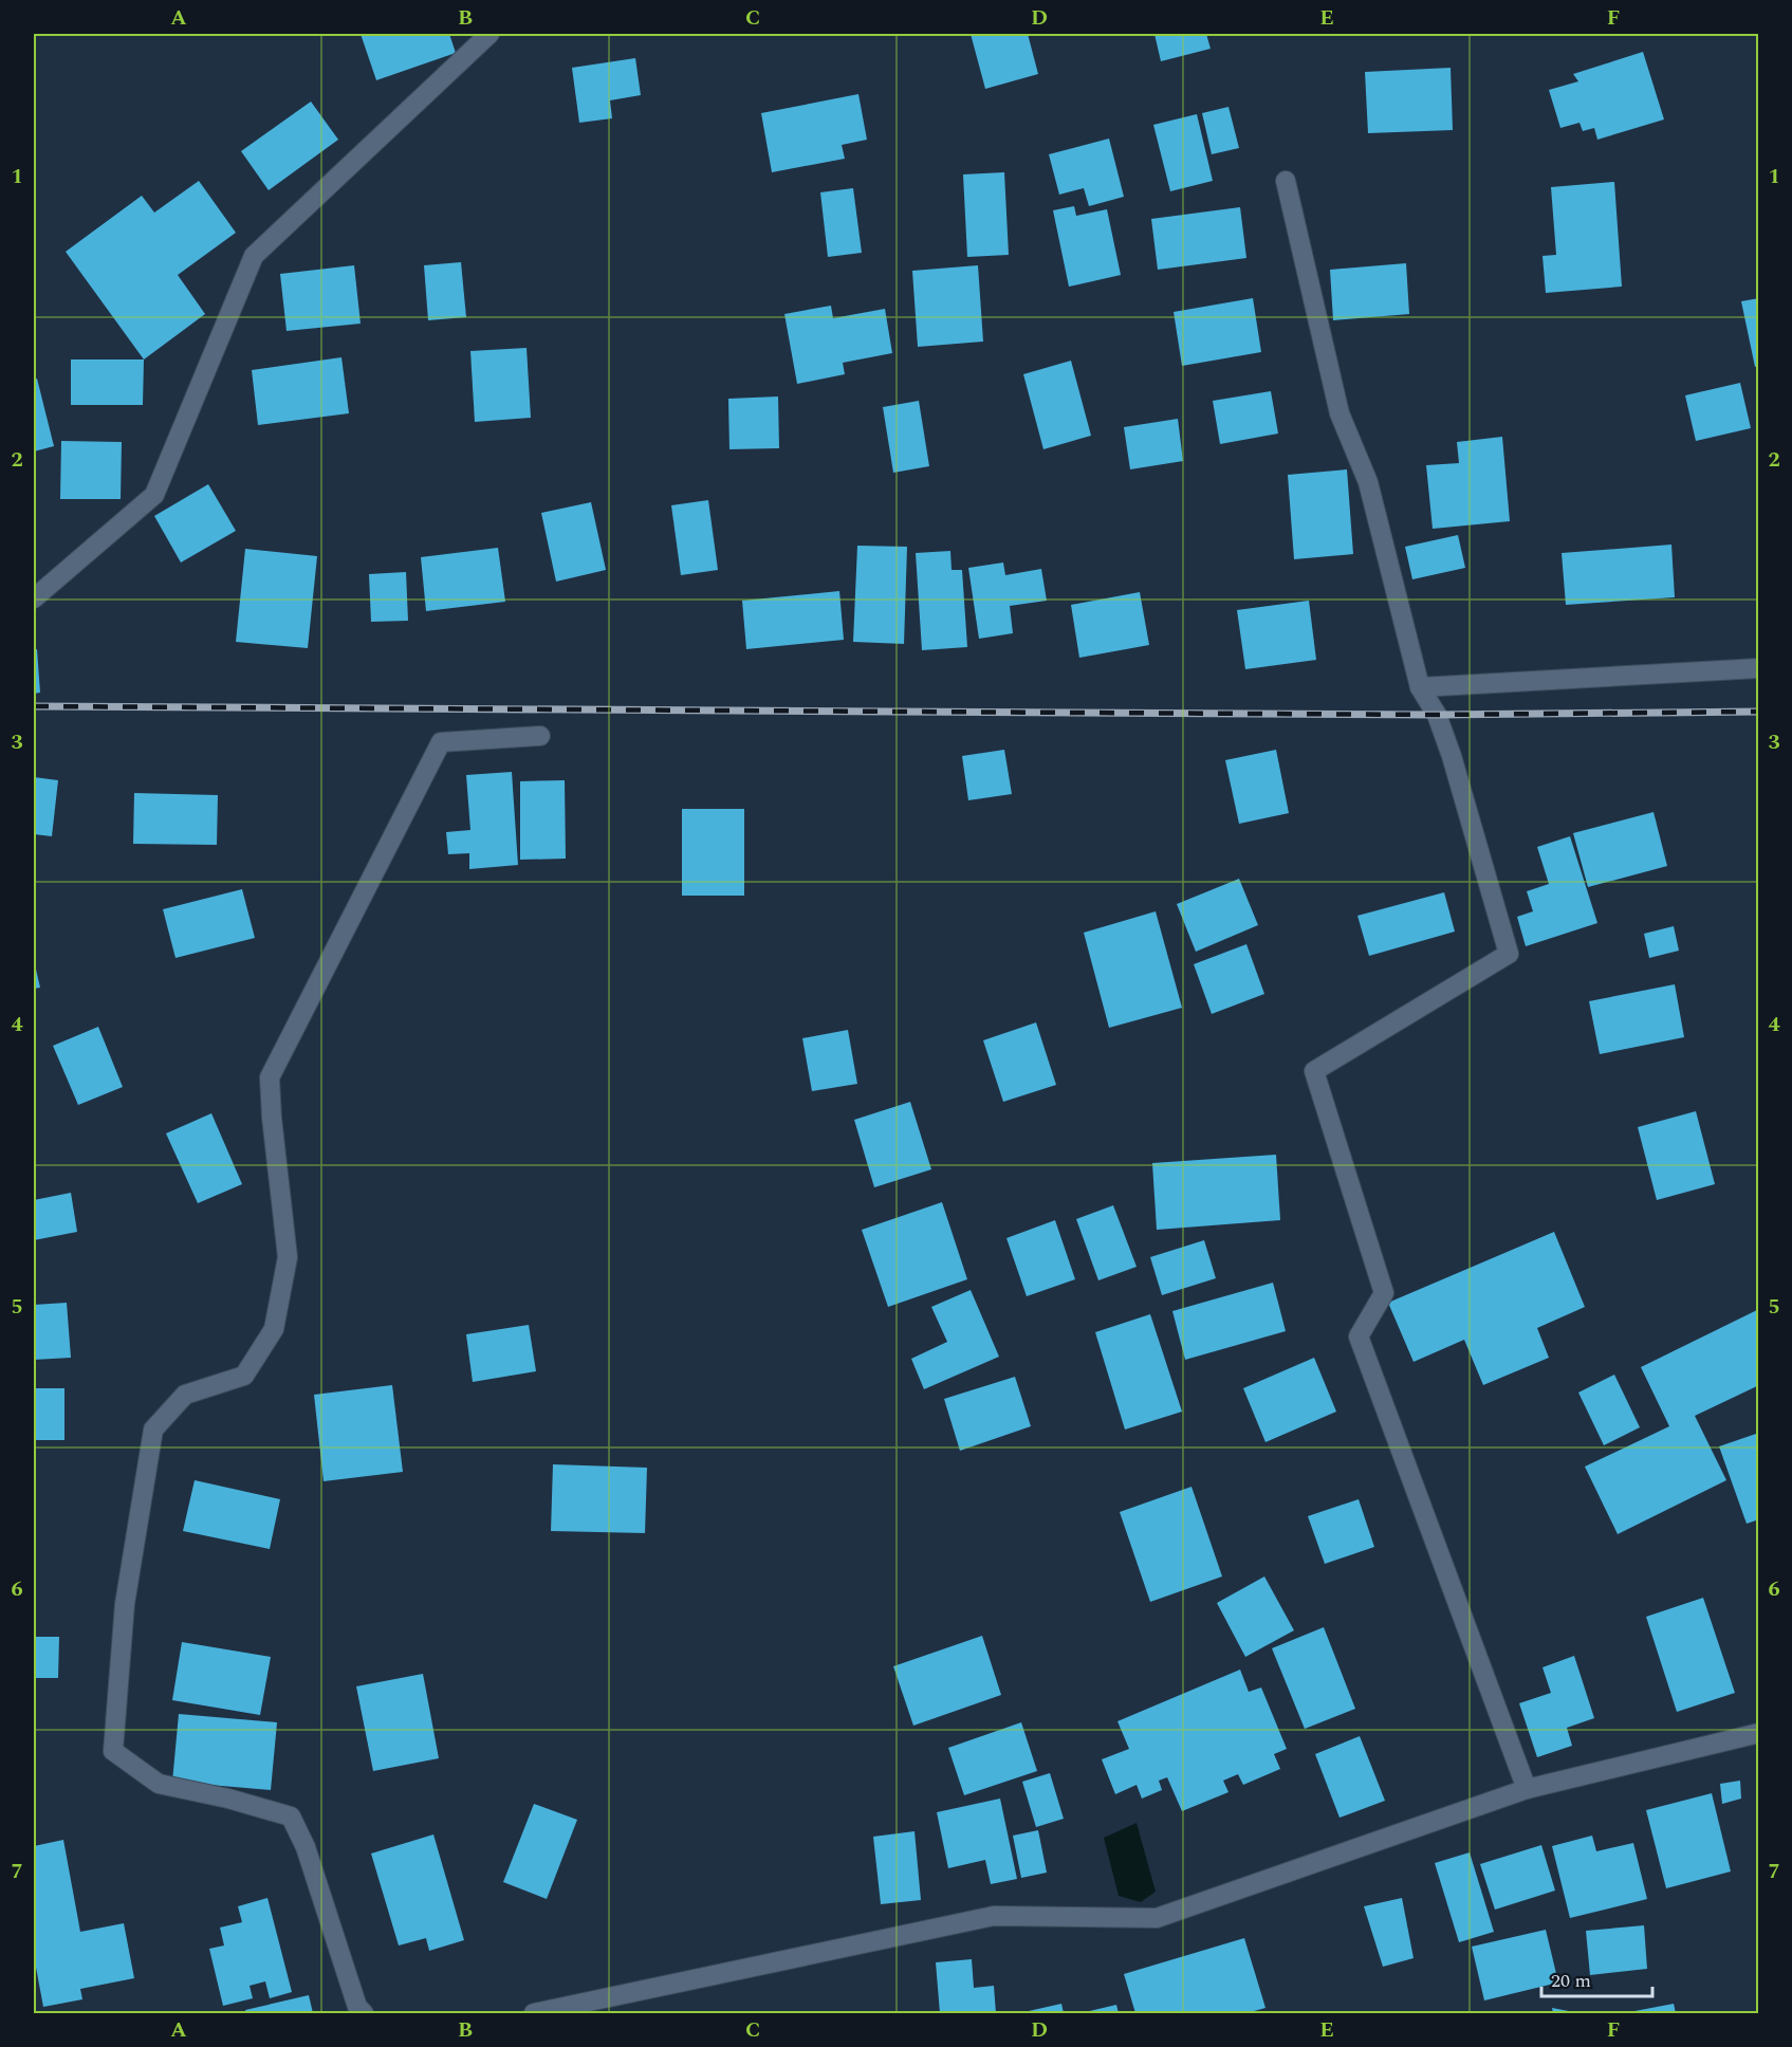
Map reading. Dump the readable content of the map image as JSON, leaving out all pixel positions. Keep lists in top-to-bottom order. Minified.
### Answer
{"scale_bar":"20 m","grid":{"columns":["A","B","C","D","E","F"],"rows":["1","2","3","4","5","6","7"]}}
